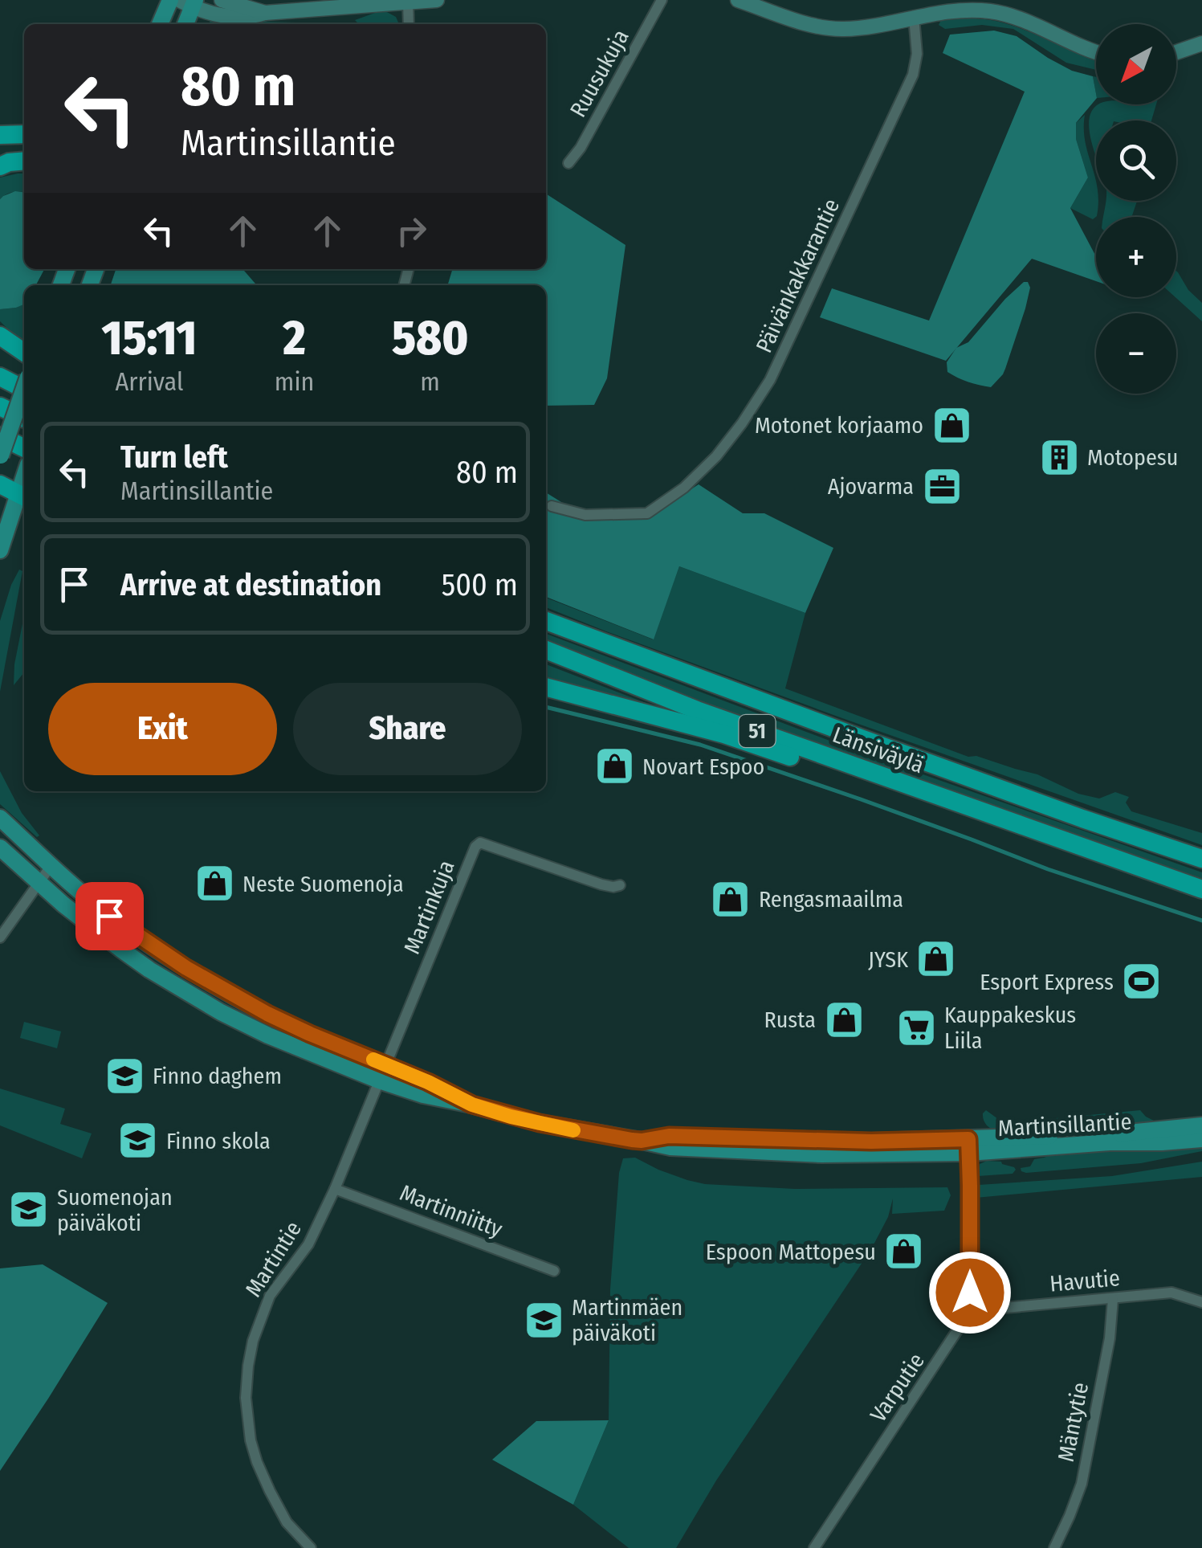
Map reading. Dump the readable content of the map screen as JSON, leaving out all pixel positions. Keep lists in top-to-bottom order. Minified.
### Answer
{"streets":{"highway":["51","Länsiväylä"],"main road":["Martinsillantie"],"street":["Ruusukuja","Päivänkakkarantie","Martinkuja","Martinniitty","Martintie","Havutie","Varputie","Mäntytie"]},"crossings":[["Martinkuja","Martinsillantie"],["Martinkuja","Martintie"],["Martinsillantie","Martintie"],["Martinniitty","Martintie"],["Havutie","Varputie"],["Havutie","Mäntytie"]],"places":{"shop":["Motonet korjaamo","Novart Espoo","Neste Suomenoja","Rengasmaailma","JYSK","Rusta","Espoon Mattopesu"],"building":["Motopesu"],"office":["Ajovarma"],"sports":["Esport Express"],"supermarket":["Kauppakeskus Liila"],"school or university":["Finno daghem","Finno skola","Suomenojan päiväkoti","Martinmäen päiväkoti"]},"north":"bottom left","page":{"map_buttons":["+","−"],"turn":["80 m","Martinsillantie"],"eta":["15:11","Arrival","2","min","580","m"],"list":[{"name":"Turn left","note":"Martinsillantie","value":"80 m"},{"name":"Arrive at destination","value":"500 m"}],"buttons":["Exit","Share"]}}
